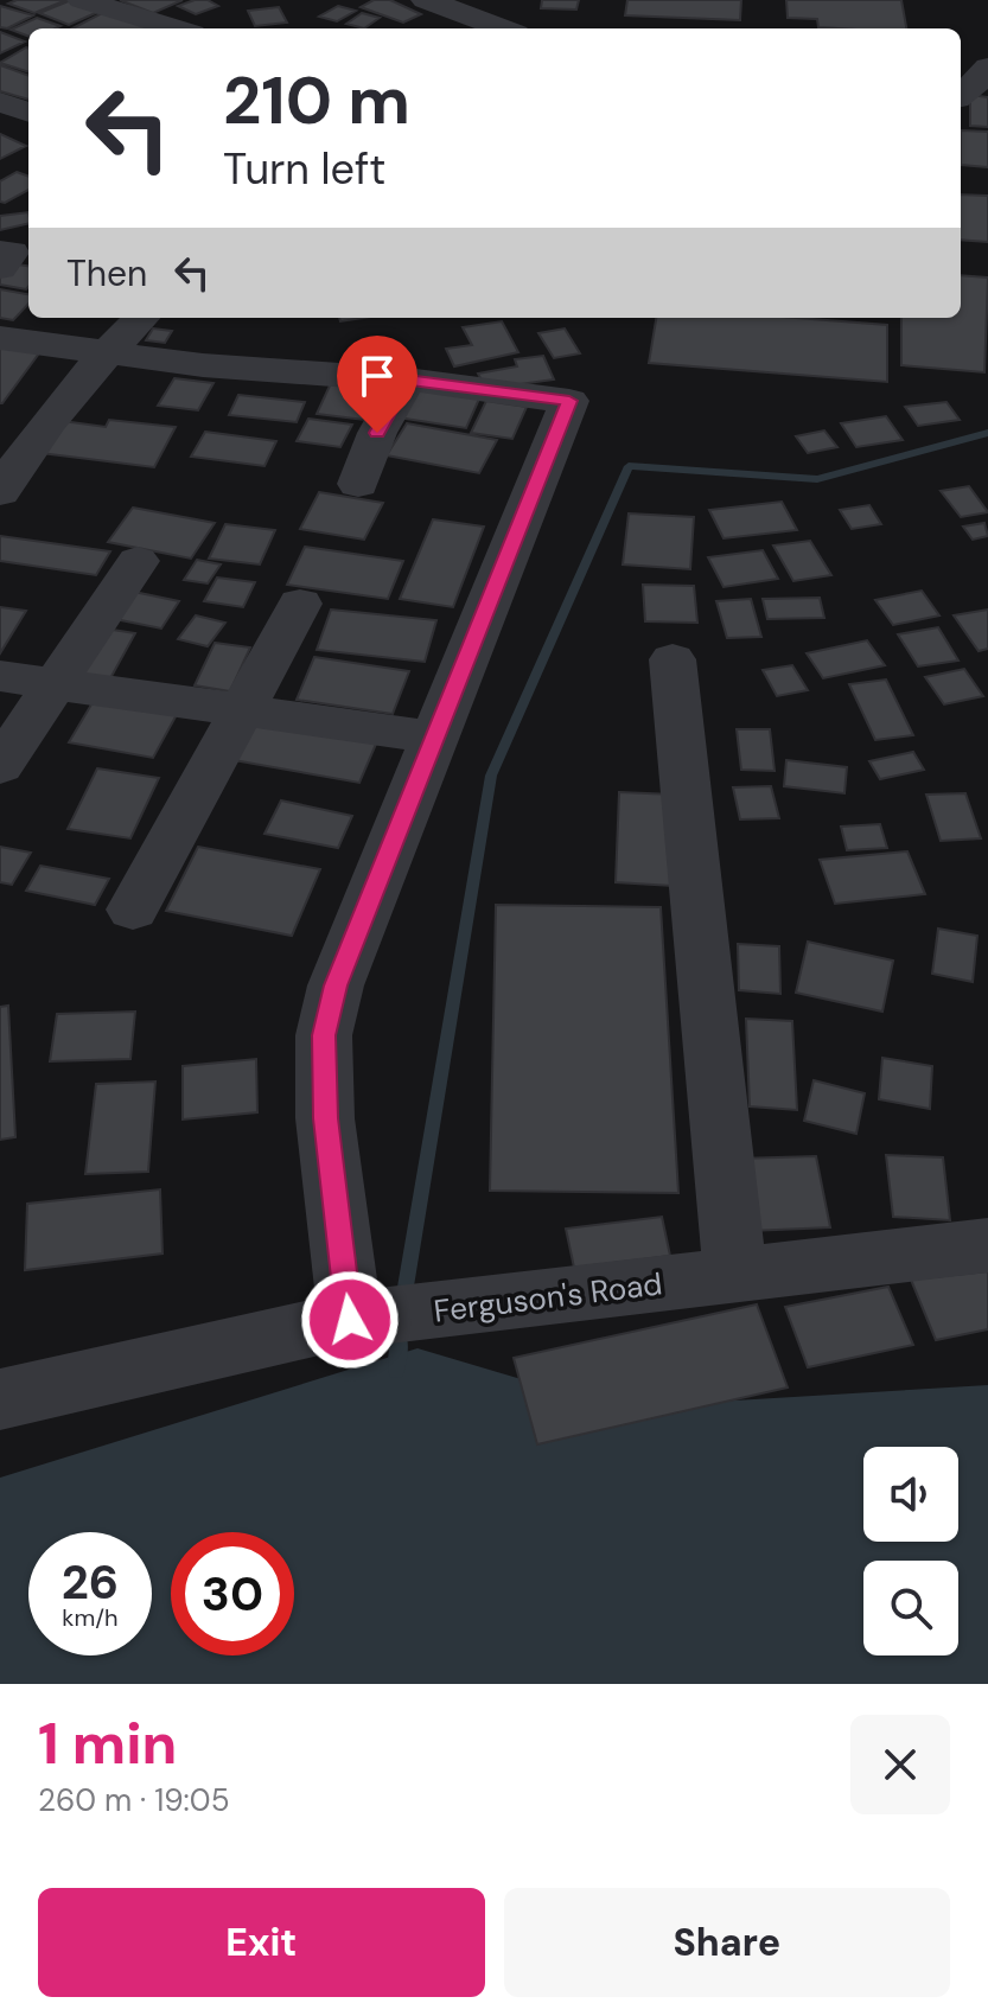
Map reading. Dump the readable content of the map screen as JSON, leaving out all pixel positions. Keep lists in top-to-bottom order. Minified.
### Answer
{"streets":{"street":["Ferguson's Road"]},"page":{"turn":["210 m","Turn left"],"then":"Then","speed":"26 km/h","limit":"30","heading":["1 min","260 m · 19:05"],"buttons":["Exit","Share"]}}
